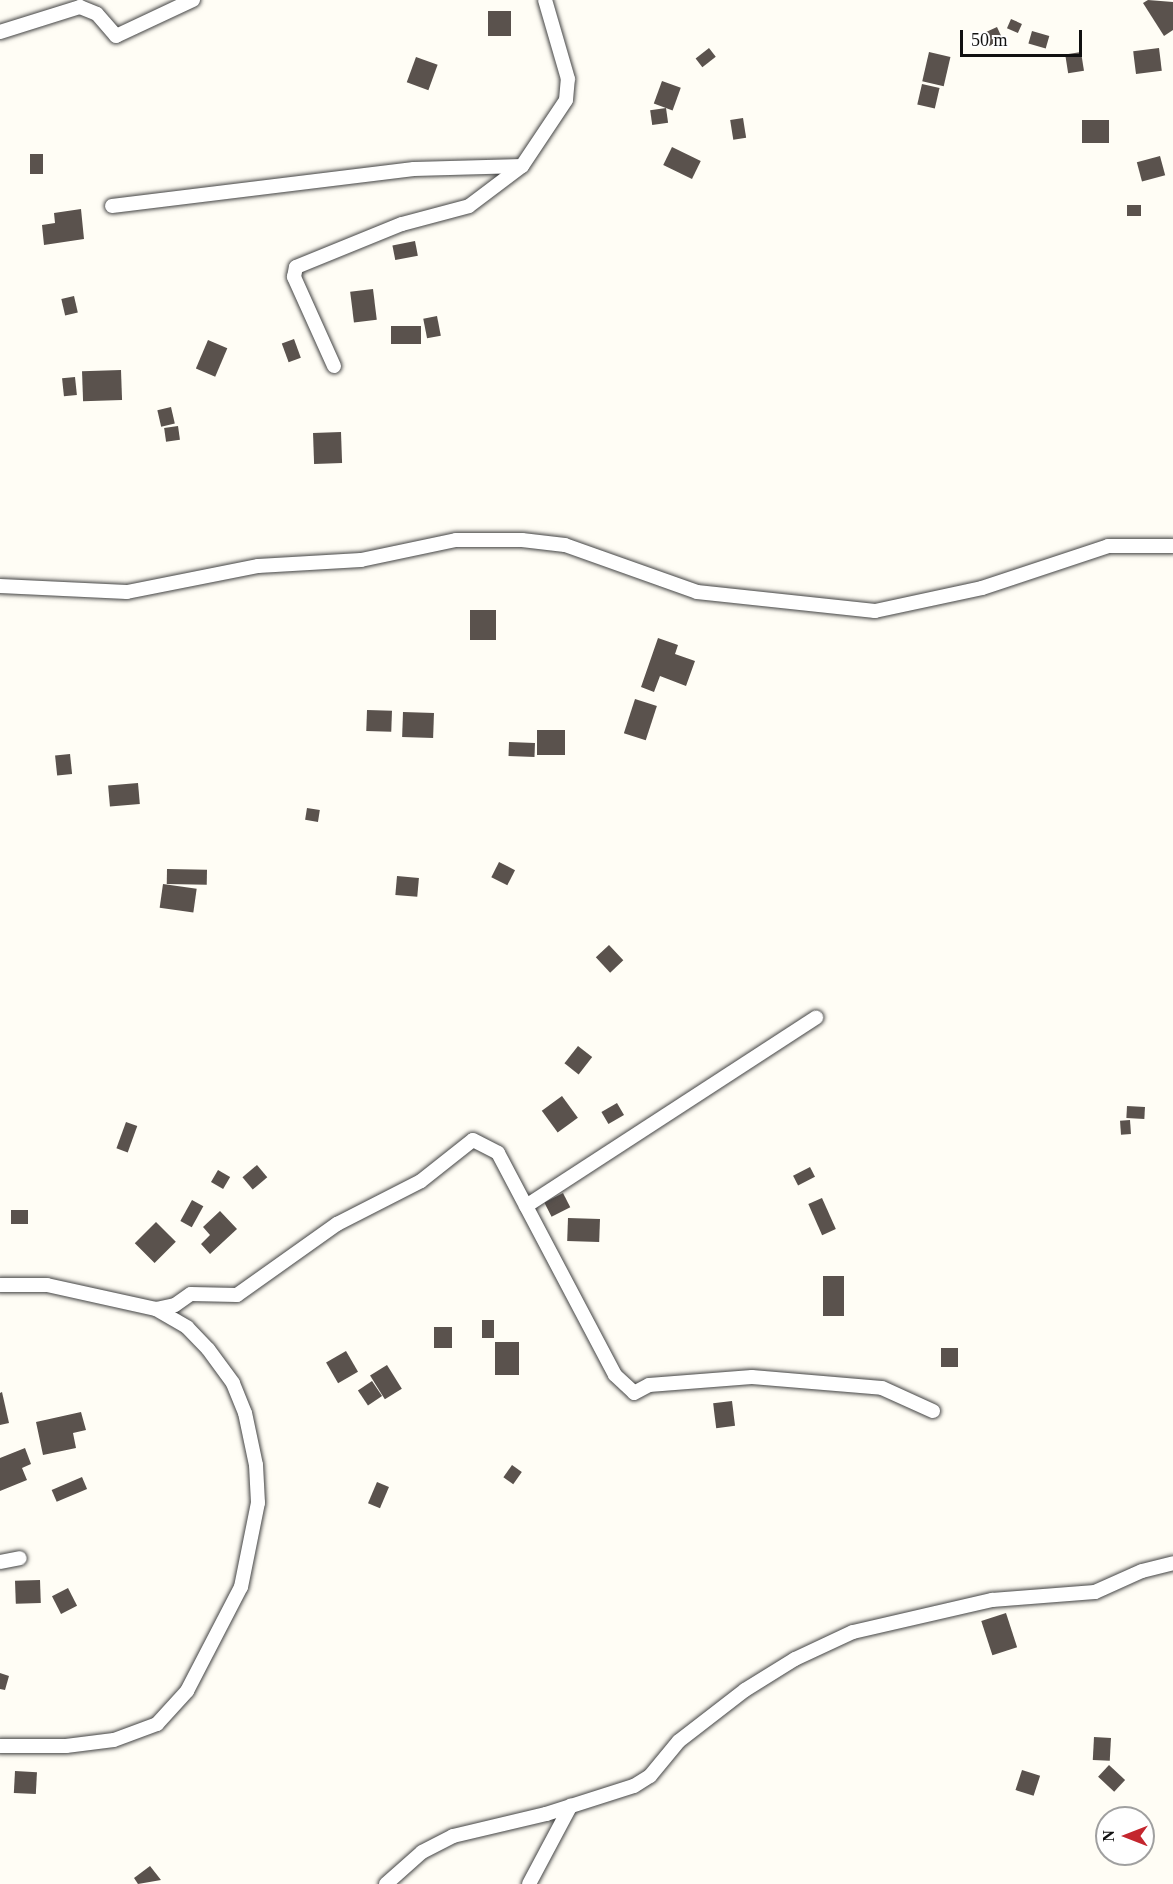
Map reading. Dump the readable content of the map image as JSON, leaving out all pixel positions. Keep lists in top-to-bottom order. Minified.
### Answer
{"scale_bar":"50 m","north":"left"}
